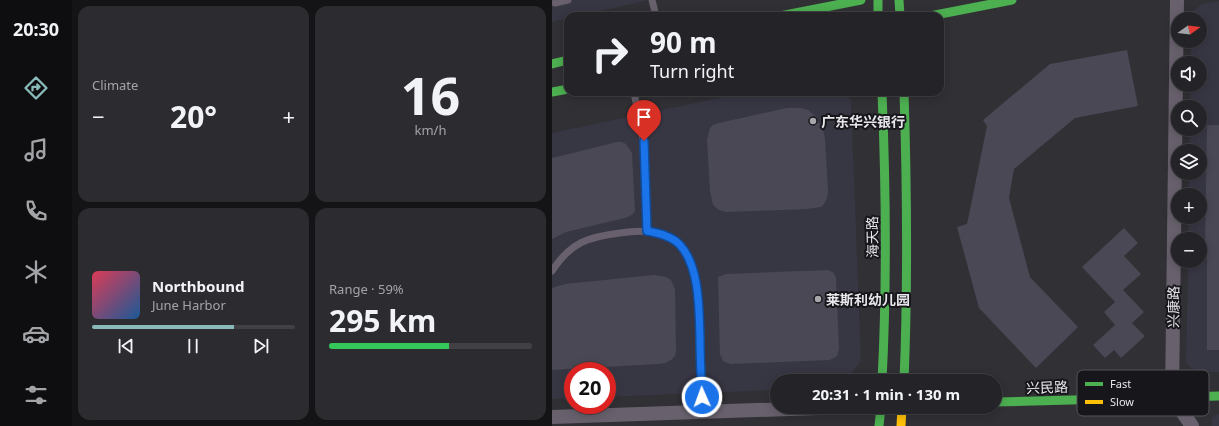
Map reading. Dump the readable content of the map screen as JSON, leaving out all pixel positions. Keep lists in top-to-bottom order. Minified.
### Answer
{"streets":{"main road":["海天路","兴民路"],"street":["兴康路"]},"places":["广东华兴银行","莱斯利幼儿园"],"legend":["Fast","Slow"],"north":"right","page":{"tabs":"20:30","tile":["Climate",["16","km/h"],["Range · 59%","295 km"]],"map_buttons":["+","−"],"turn":["90 m","Turn right"],"heat":["−","20°","+"],"song":["Northbound","June Harbor"],"limit":"20","trip":"20:31 · 1 min · 130 m"}}
